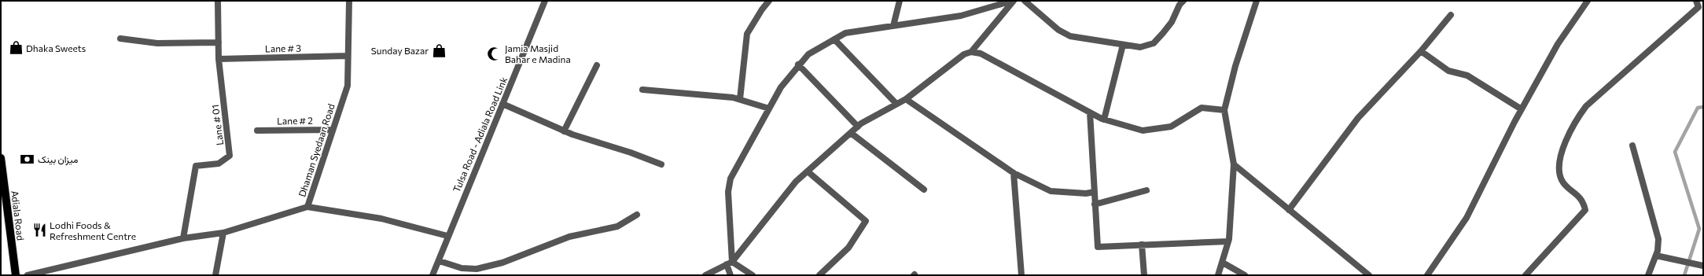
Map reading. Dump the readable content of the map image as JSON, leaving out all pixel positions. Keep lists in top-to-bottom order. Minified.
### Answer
{"streets":{"main road":["Adiala Road"],"street":["Lane # 3","Lane # 2","Lane # 01","Tulsa Road - Adiala Road Link","Dhaman Syedaan Road"]},"crossings":[["Lane # 3","Lane # 01"],["Lane # 3","Dhaman Syedaan Road"],["Lane # 2","Dhaman Syedaan Road"],["Lane # 01","Dhaman Syedaan Road"]],"places":{"shop":["Dhaka Sweets","Sunday Bazar"],"mosque":["Jamia Masjid Bahar e Madina"],"bank":["میزان بینک"],"restaurant":["Lodhi Foods & Refreshment Centre"]}}
